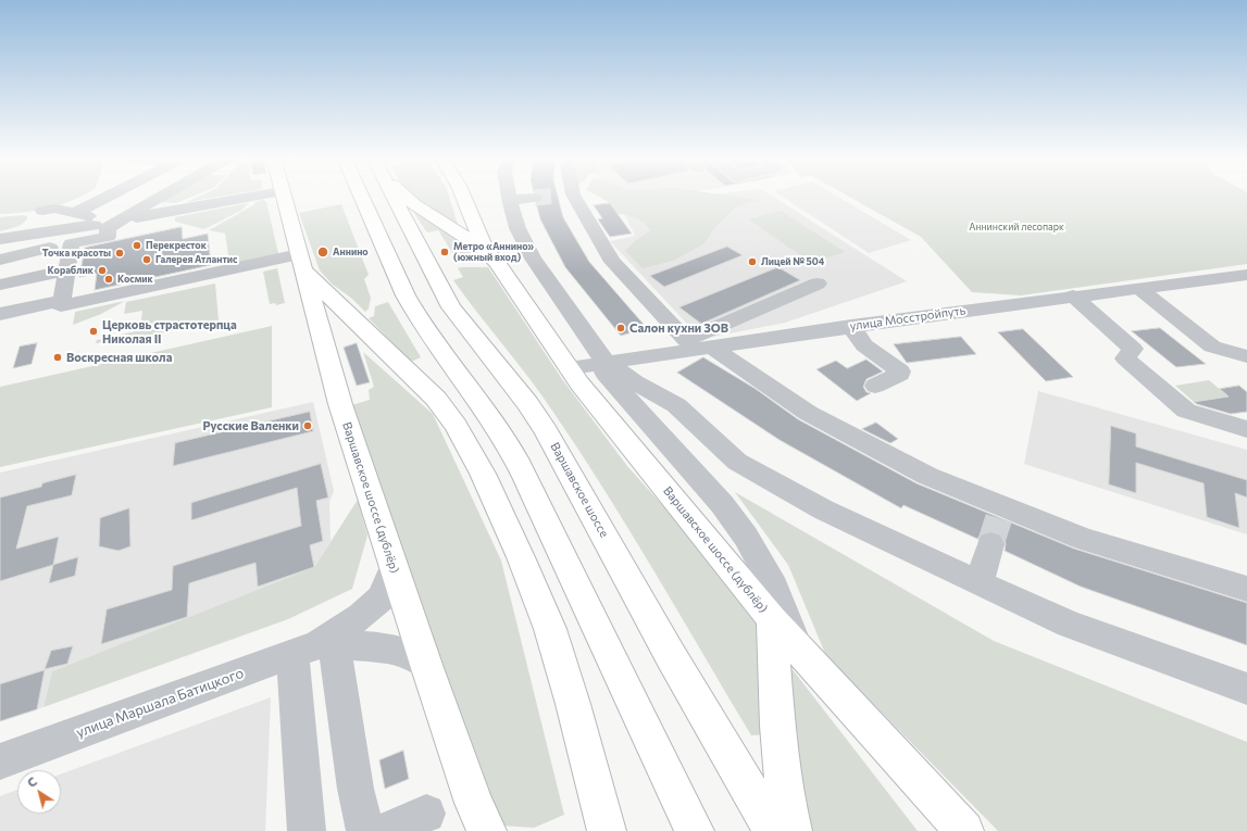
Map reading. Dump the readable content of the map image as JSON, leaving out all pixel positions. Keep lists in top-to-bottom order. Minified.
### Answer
{"streets":{"main road":["Варшавское шоссе","Варшавское шоссе (дублёр)"],"street":["улица Мосстройпуть","улица Маршала Батицкого"]},"crossings":[["улица Мосстройпуть","Варшавское шоссе (дублёр)"],["Варшавское шоссе (дублёр)","улица Маршала Батицкого"]],"parks":["Аннинский лесопарк"],"places":["Перекресток","Аннино","Метро «Аннино» (южный вход)","Точка красоты","Галерея Атлантис","Лицей № 504","Кораблик","Космик","Салон кухни ЗОВ","Церковь страстотерпца Николая II","Воскресная школа","Русские Валенки"],"north":"top left"}
